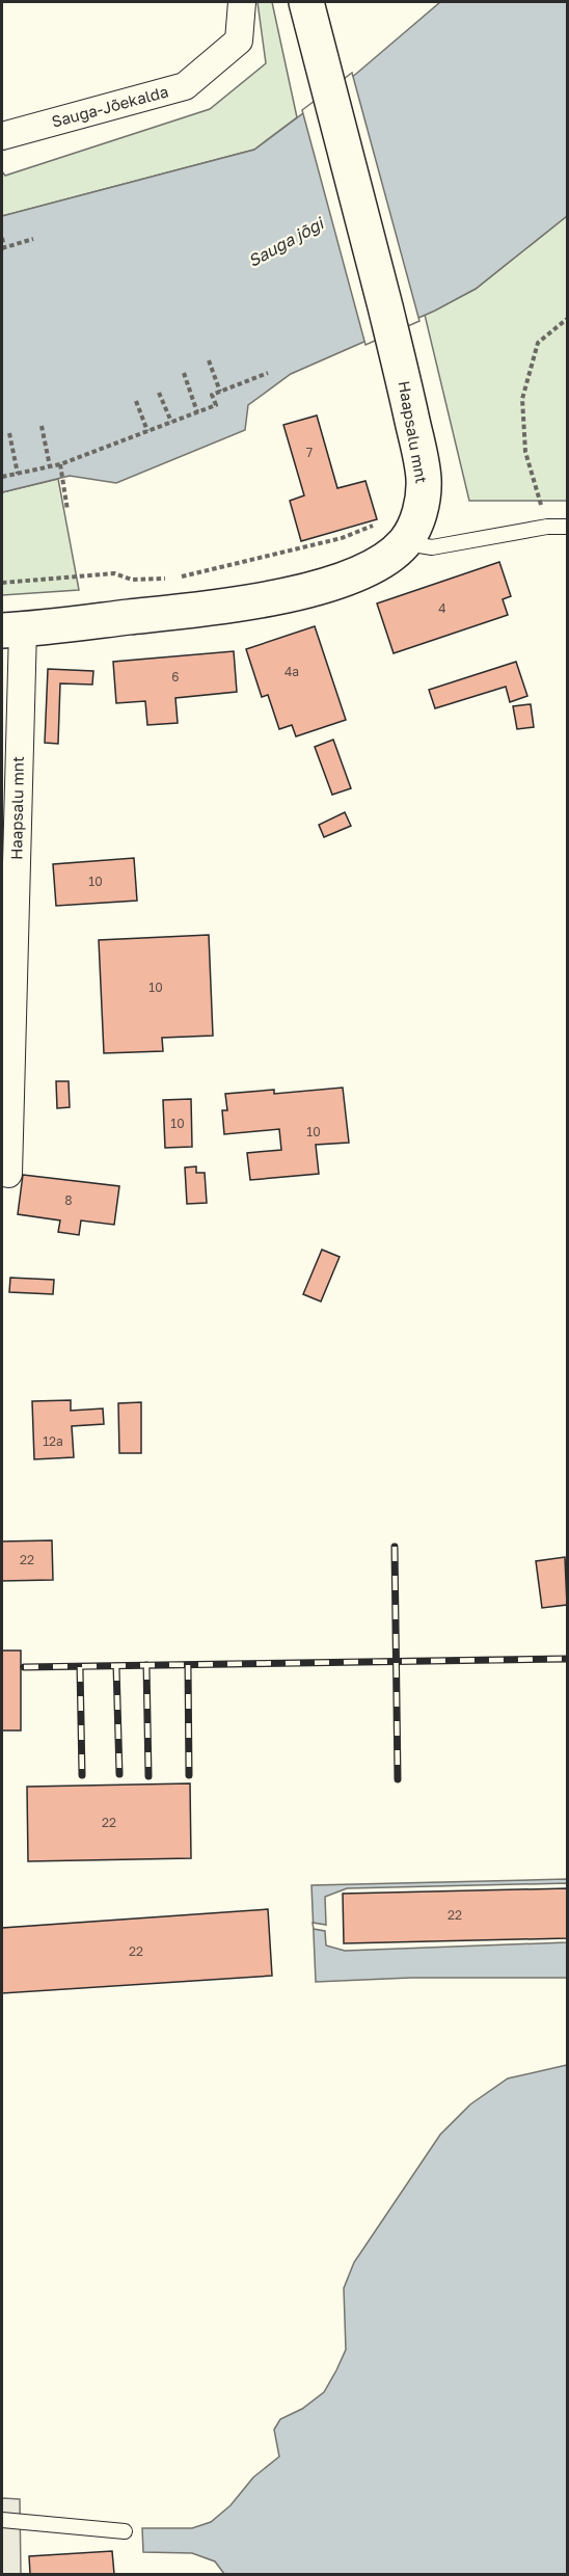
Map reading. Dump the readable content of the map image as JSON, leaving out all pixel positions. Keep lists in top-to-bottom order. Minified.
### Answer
{"streets":{"main road":["Haapsalu mnt"],"street":["Sauga-Jõekalda"]},"water":["Sauga jõgi"],"house_numbers":["7","4","4a","6","10","10","10","10","8","12a","22","22","22","22"]}
